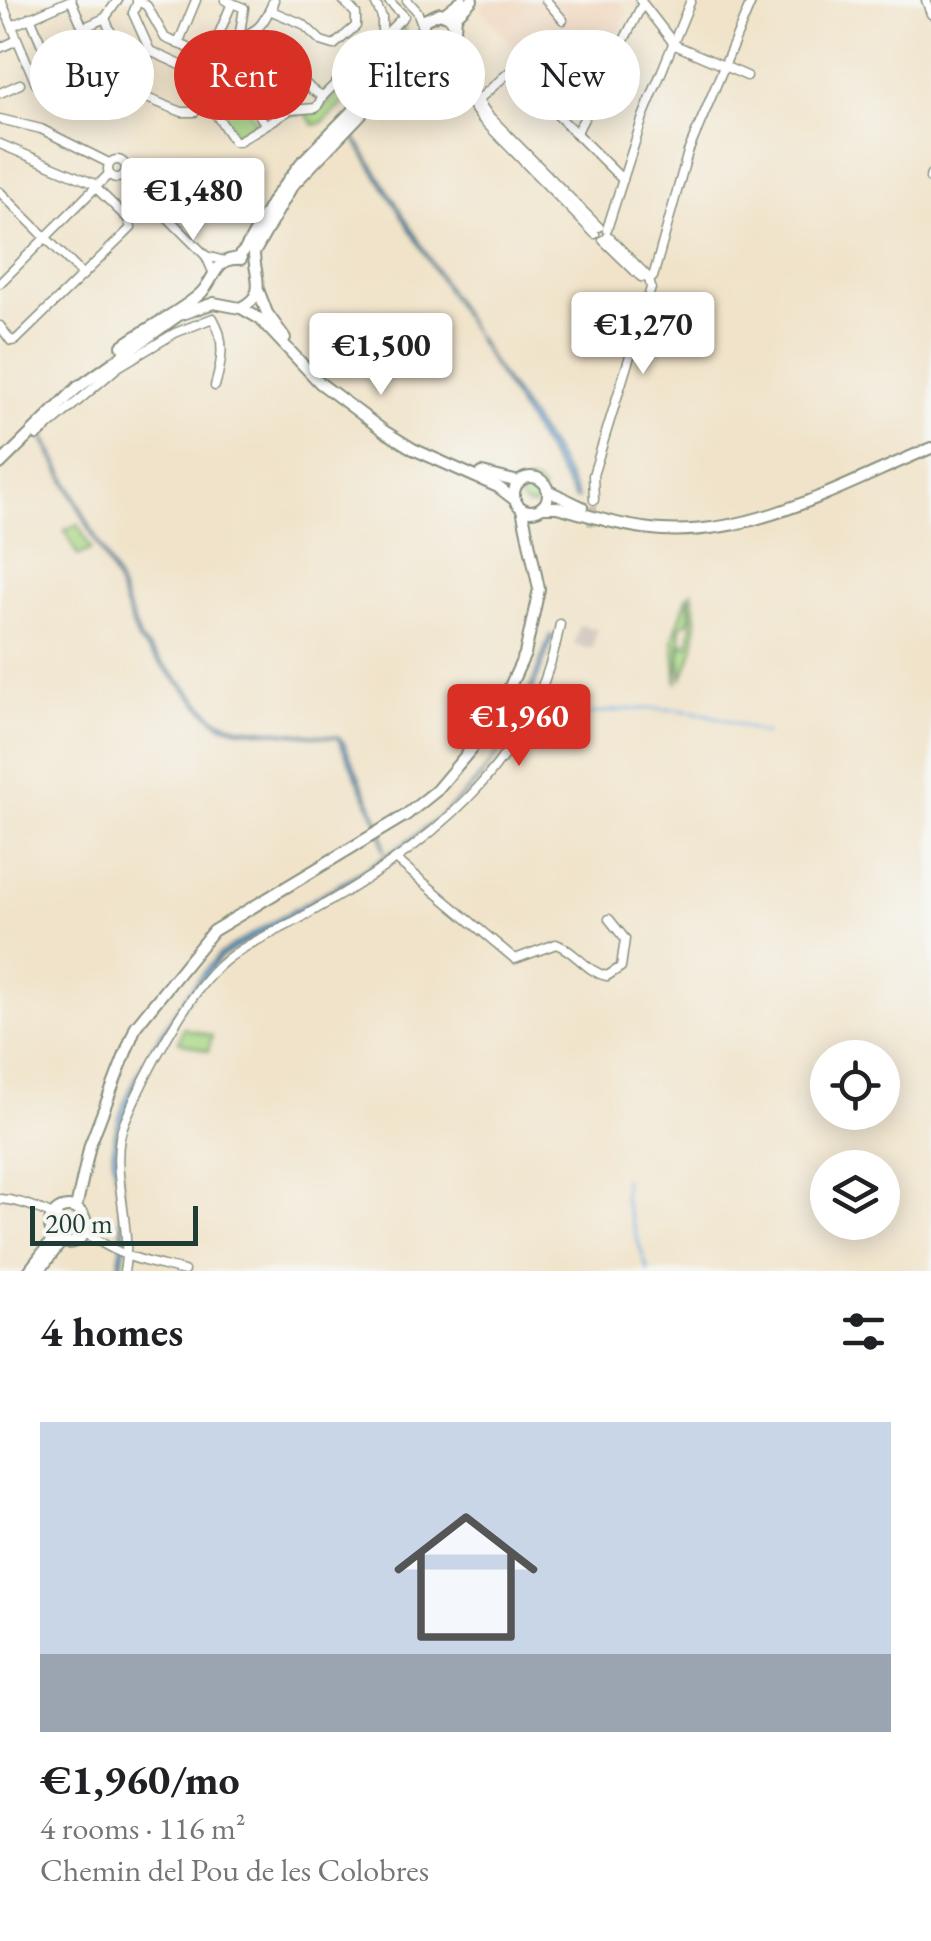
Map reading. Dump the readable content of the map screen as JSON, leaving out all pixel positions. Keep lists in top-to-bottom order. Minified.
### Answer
{"scale_bar":"200 m","page":{"chip":["Buy","Rent","Filters","New"],"price":["€1,480","€1,270","€1,500","€1,960"],"scale":"200 m","heading":"4 homes","list":[{"name":"€1,960/mo","note":"4 rooms · 116 m² · Chemin del Pou de les Colobres"}]}}
